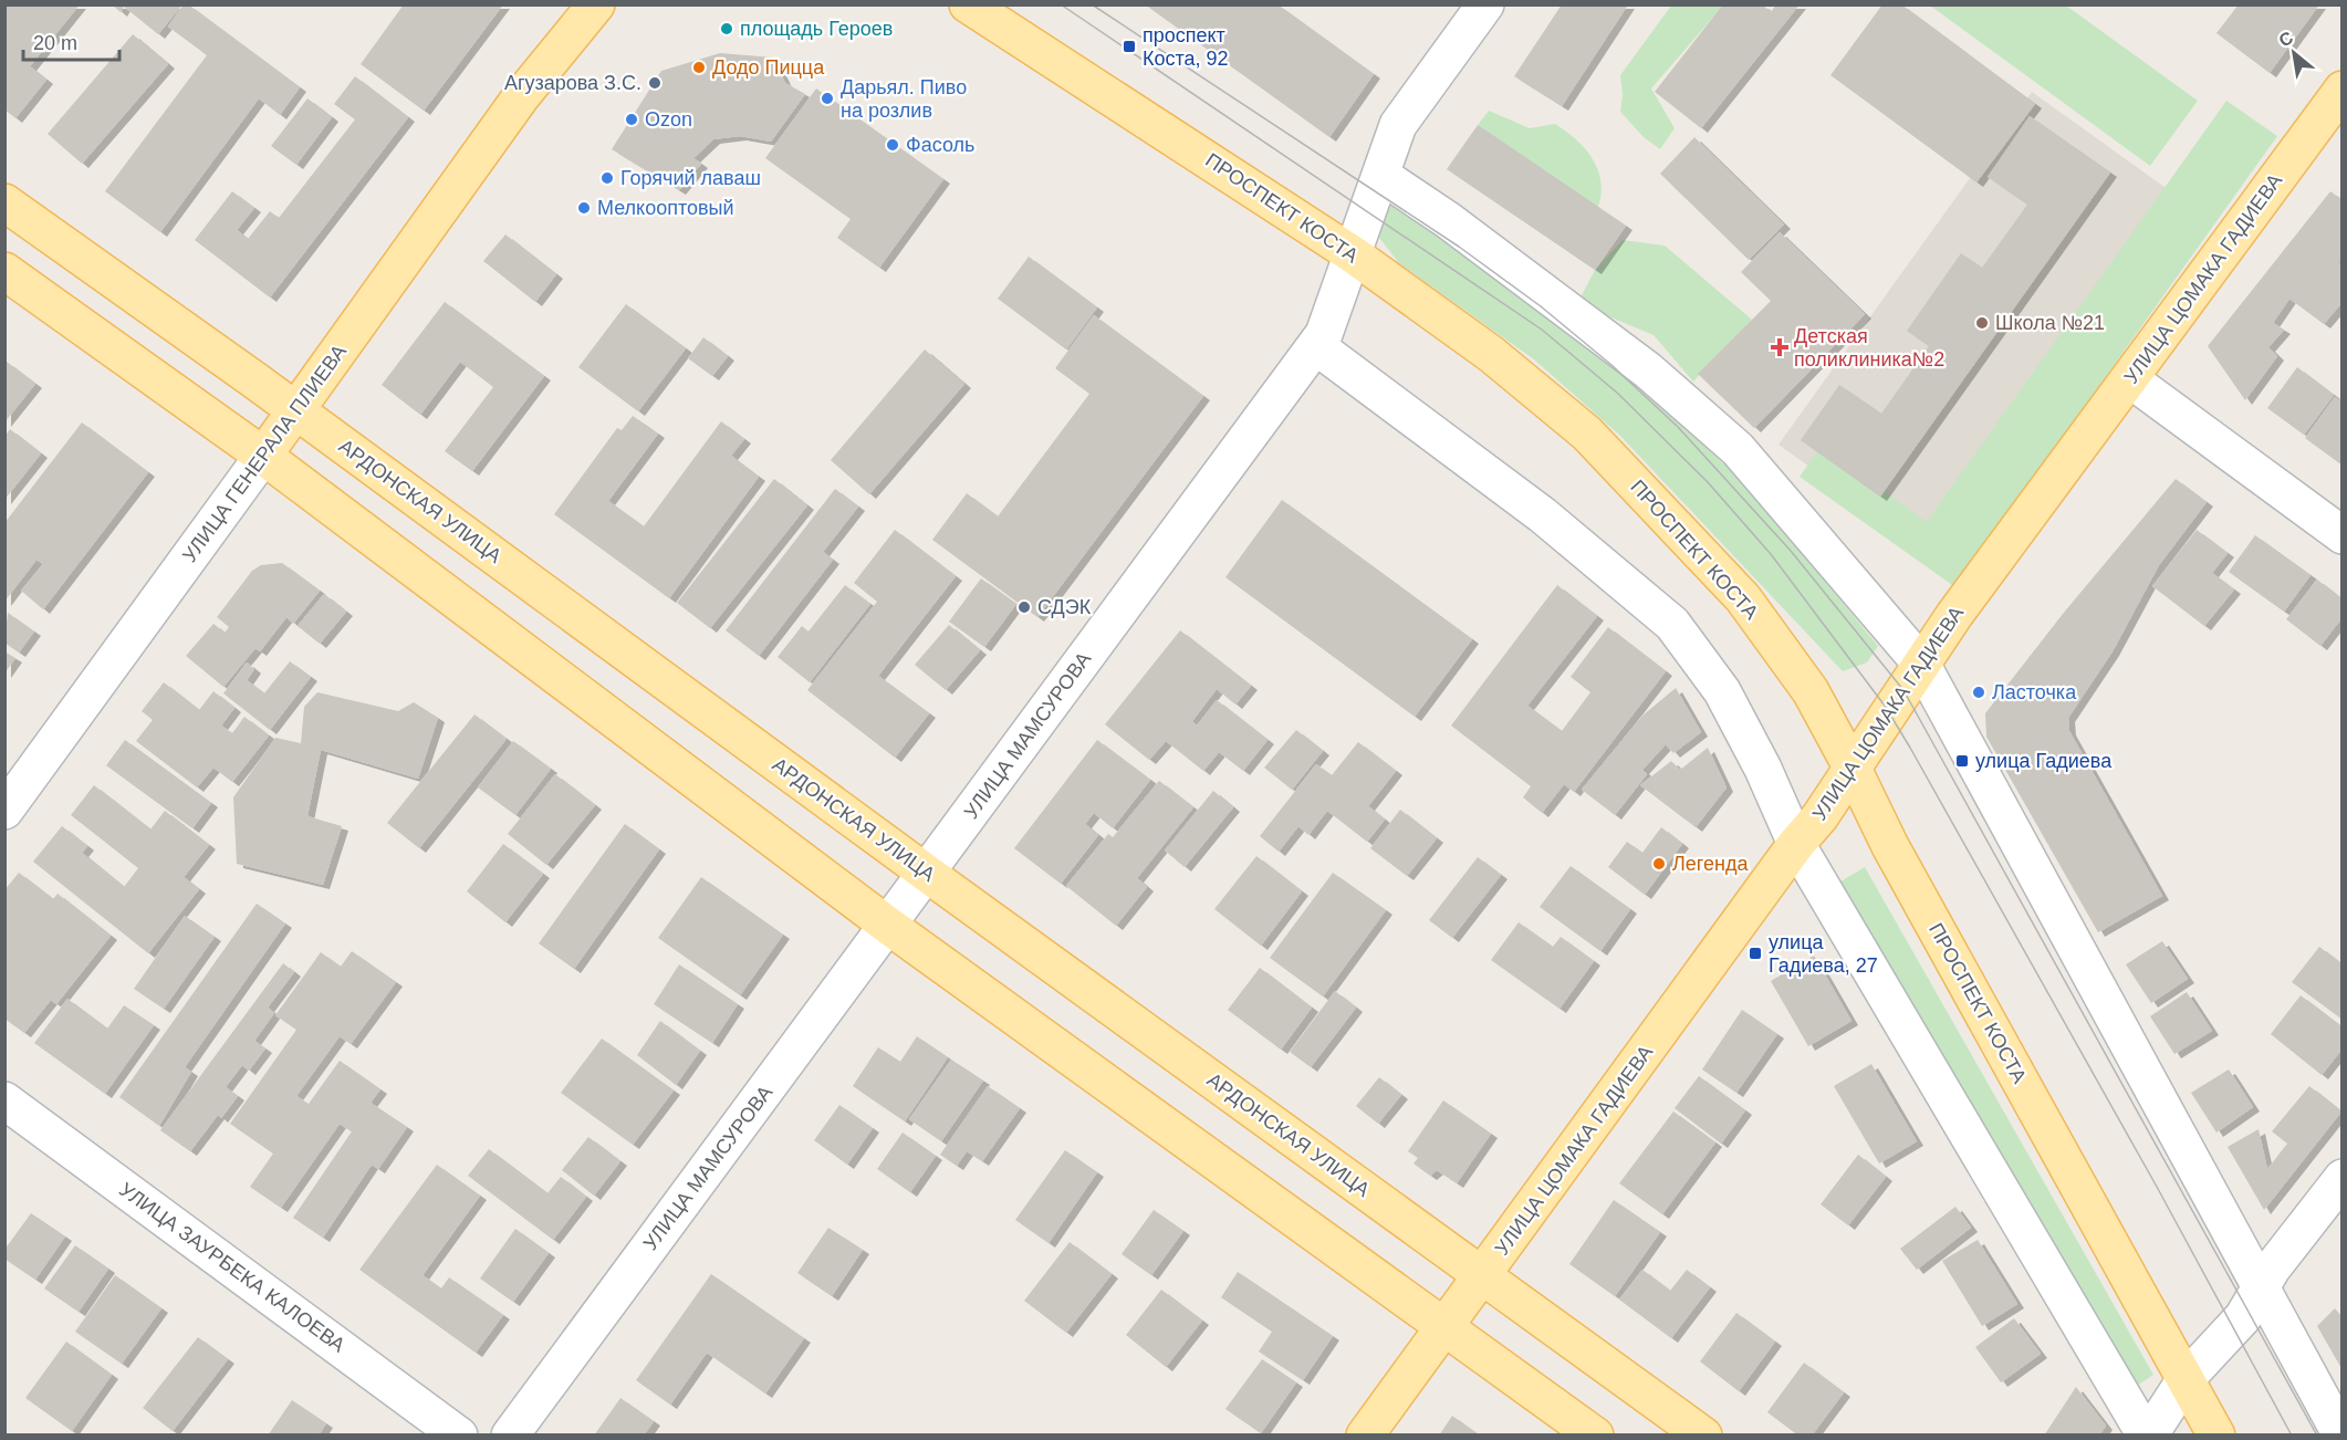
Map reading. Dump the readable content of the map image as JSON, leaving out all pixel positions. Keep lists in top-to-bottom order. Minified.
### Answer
{"streets":{"main road":["ПРОСПЕКТ КОСТА","УЛИЦА ЦОМАКА ГАДИЕВА","УЛИЦА ГЕНЕРАЛА ПЛИЕВА","АРДОНСКАЯ УЛИЦА"],"street":["УЛИЦА МАМСУРОВА","УЛИЦА ЗАУРБЕКА КАЛОЕВА"]},"crossings":[["ПРОСПЕКТ КОСТА","УЛИЦА ЦОМАКА ГАДИЕВА"],["ПРОСПЕКТ КОСТА","УЛИЦА МАМСУРОВА"],["УЛИЦА ЦОМАКА ГАДИЕВА","АРДОНСКАЯ УЛИЦА"],["УЛИЦА ГЕНЕРАЛА ПЛИЕВА","АРДОНСКАЯ УЛИЦА"],["АРДОНСКАЯ УЛИЦА","УЛИЦА МАМСУРОВА"]],"places":{"other":["площадь Героев","Додо Пицца","Агузарова З.С.","Дарьял. Пиво на розлив","Ozon","Фасоль","Горячий лаваш","Мелкооптовый","Школа №21","СДЭК","Ласточка","Легенда"],"transit":["проспект Коста, 92","улица Гадиева","улица Гадиева, 27"],"health":["Детская поликлиника№2"]},"scale_bar":"20 m","north":"top left"}
